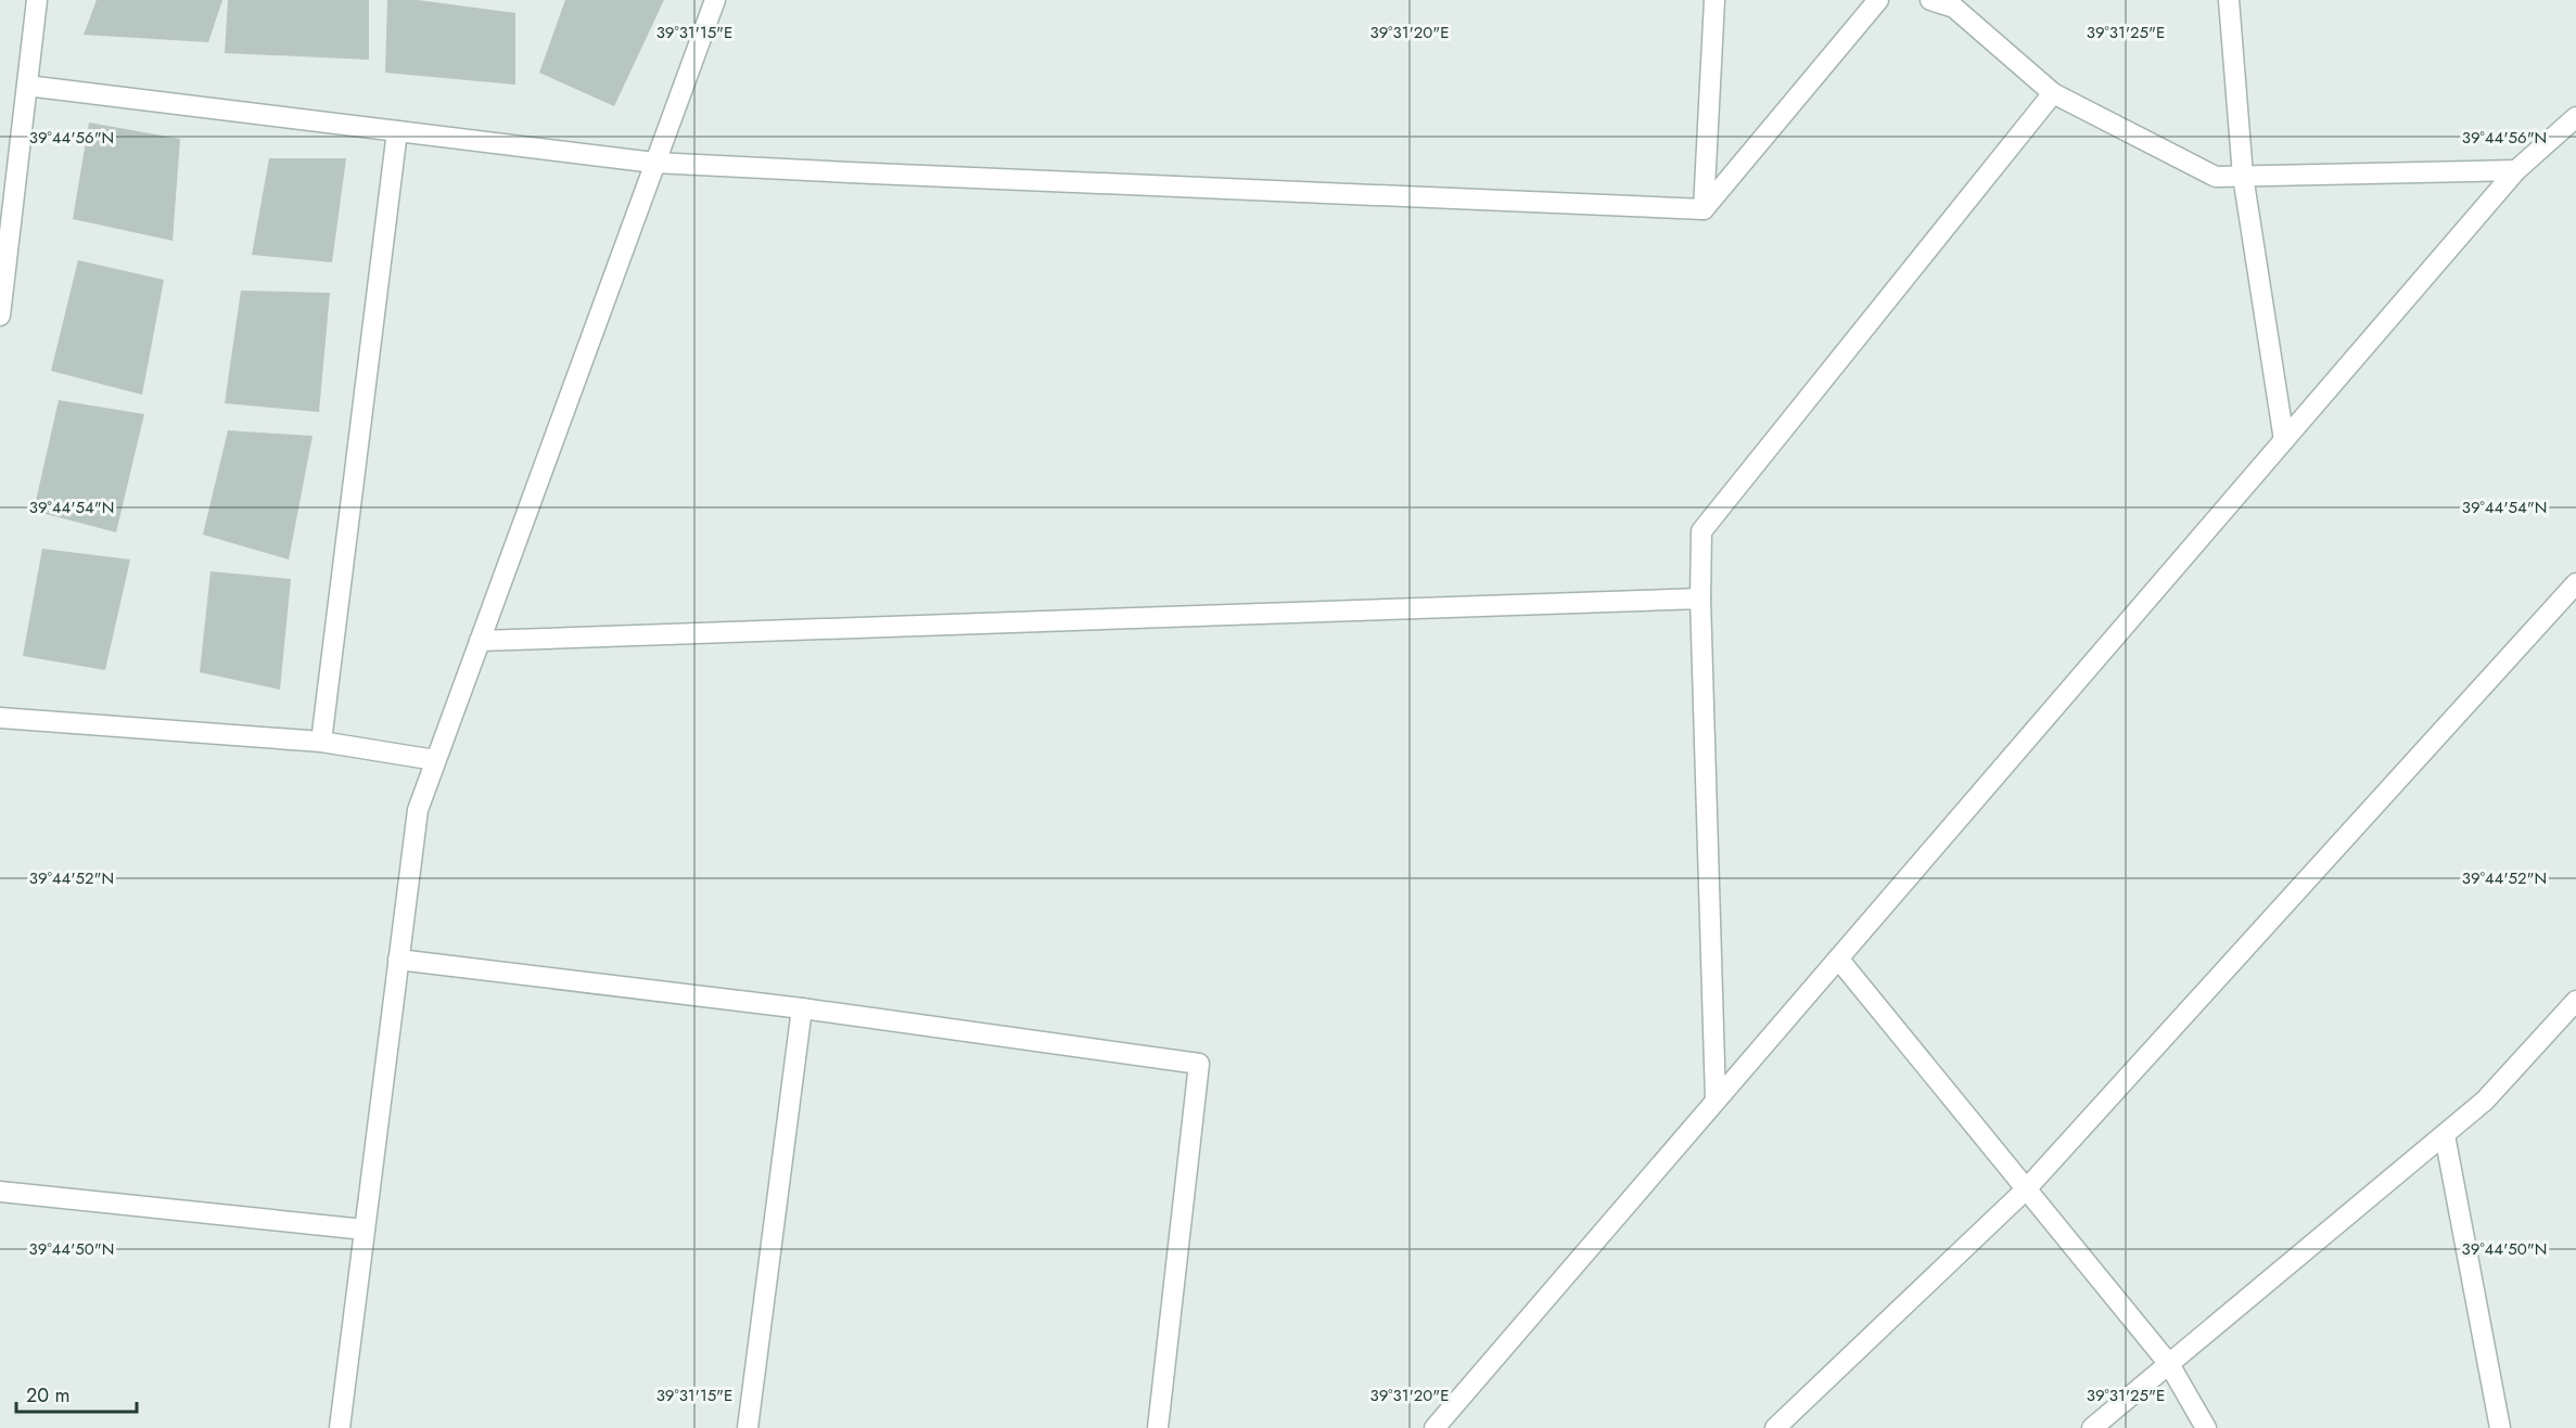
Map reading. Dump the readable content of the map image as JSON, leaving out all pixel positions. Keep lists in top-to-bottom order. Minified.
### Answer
{"scale_bar":"20 m","coordinates":["39°31'15\"E","39°31'20\"E","39°31'25\"E","39°44'56\"N","39°44'54\"N","39°44'52\"N","39°44'50\"N"]}
